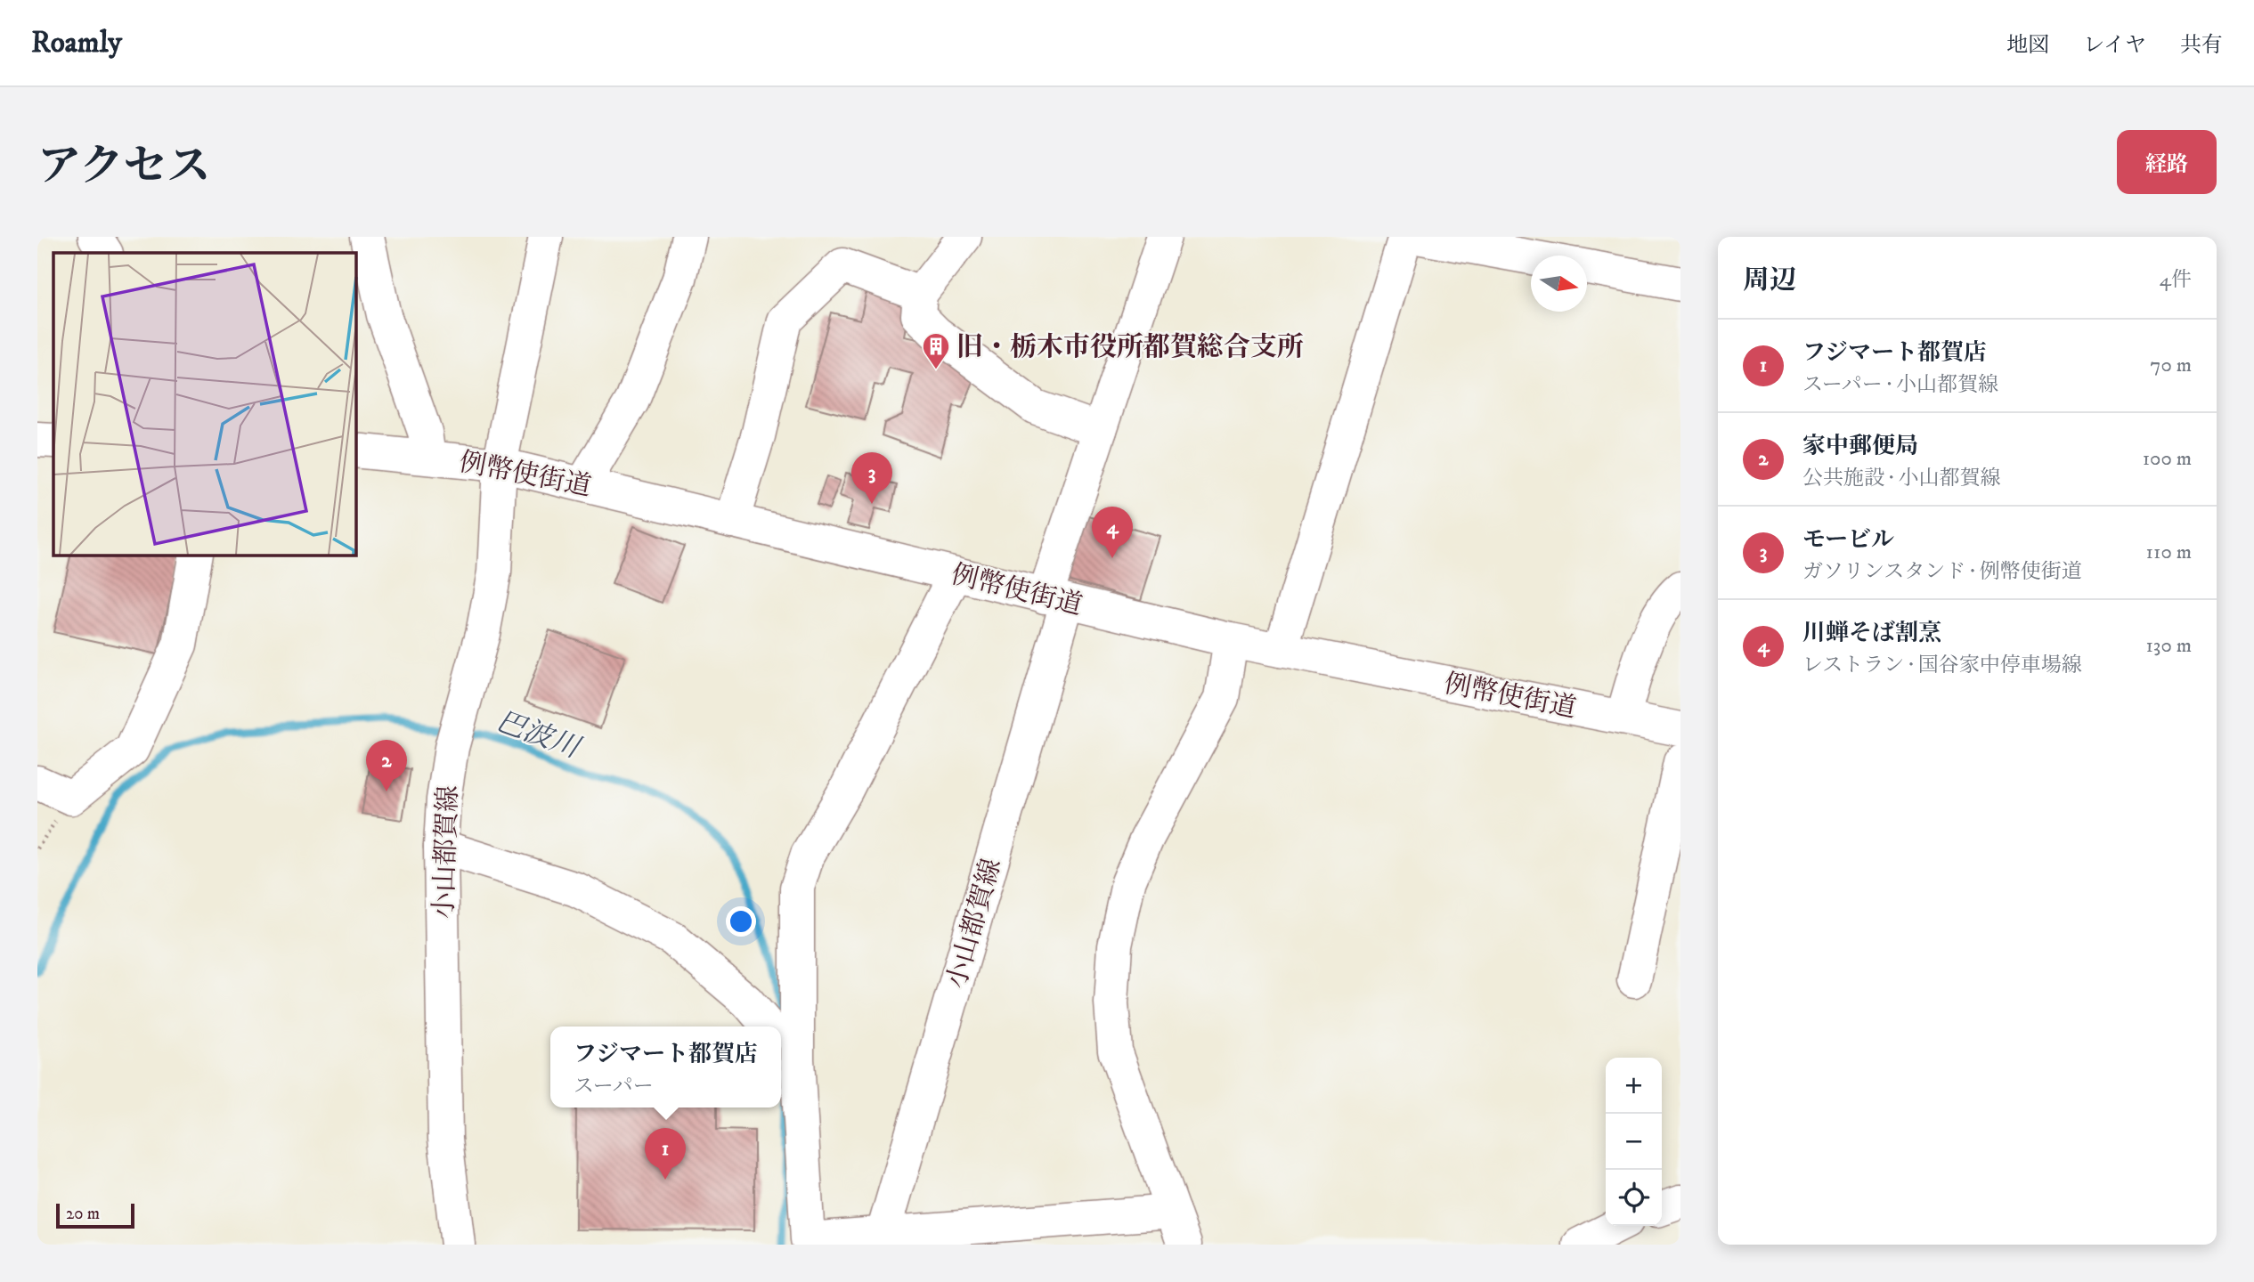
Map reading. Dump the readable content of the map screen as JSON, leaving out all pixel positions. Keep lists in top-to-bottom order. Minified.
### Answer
{"streets":{"street":["例幣使街道","小山都賀線"]},"crossings":[["例幣使街道","小山都賀線"]],"water":["巴波川"],"places":{"building":["旧・栃木市役所都賀総合支所"]},"scale_bar":"20 m","north":"right","page":{"header":"Roamly","nav":["地図","レイヤ","共有"],"title":"アクセス","buttons":"経路","heading":["周辺","4件"],"list":[{"mark":"1","name":"フジマート都賀店","note":"スーパー · 小山都賀線","value":"70 m"},{"mark":"2","name":"家中郵便局","note":"公共施設 · 小山都賀線","value":"100 m"},{"mark":"3","name":"モービル","note":"ガソリンスタンド · 例幣使街道","value":"110 m"},{"mark":"4","name":"川蝉そば割烹","note":"レストラン · 国谷家中停車場線","value":"130 m"}],"pins":["3","4","2","1"],"popup":["フジマート都賀店","スーパー"],"map_buttons":["+","−"],"scale":"20 m"}}
